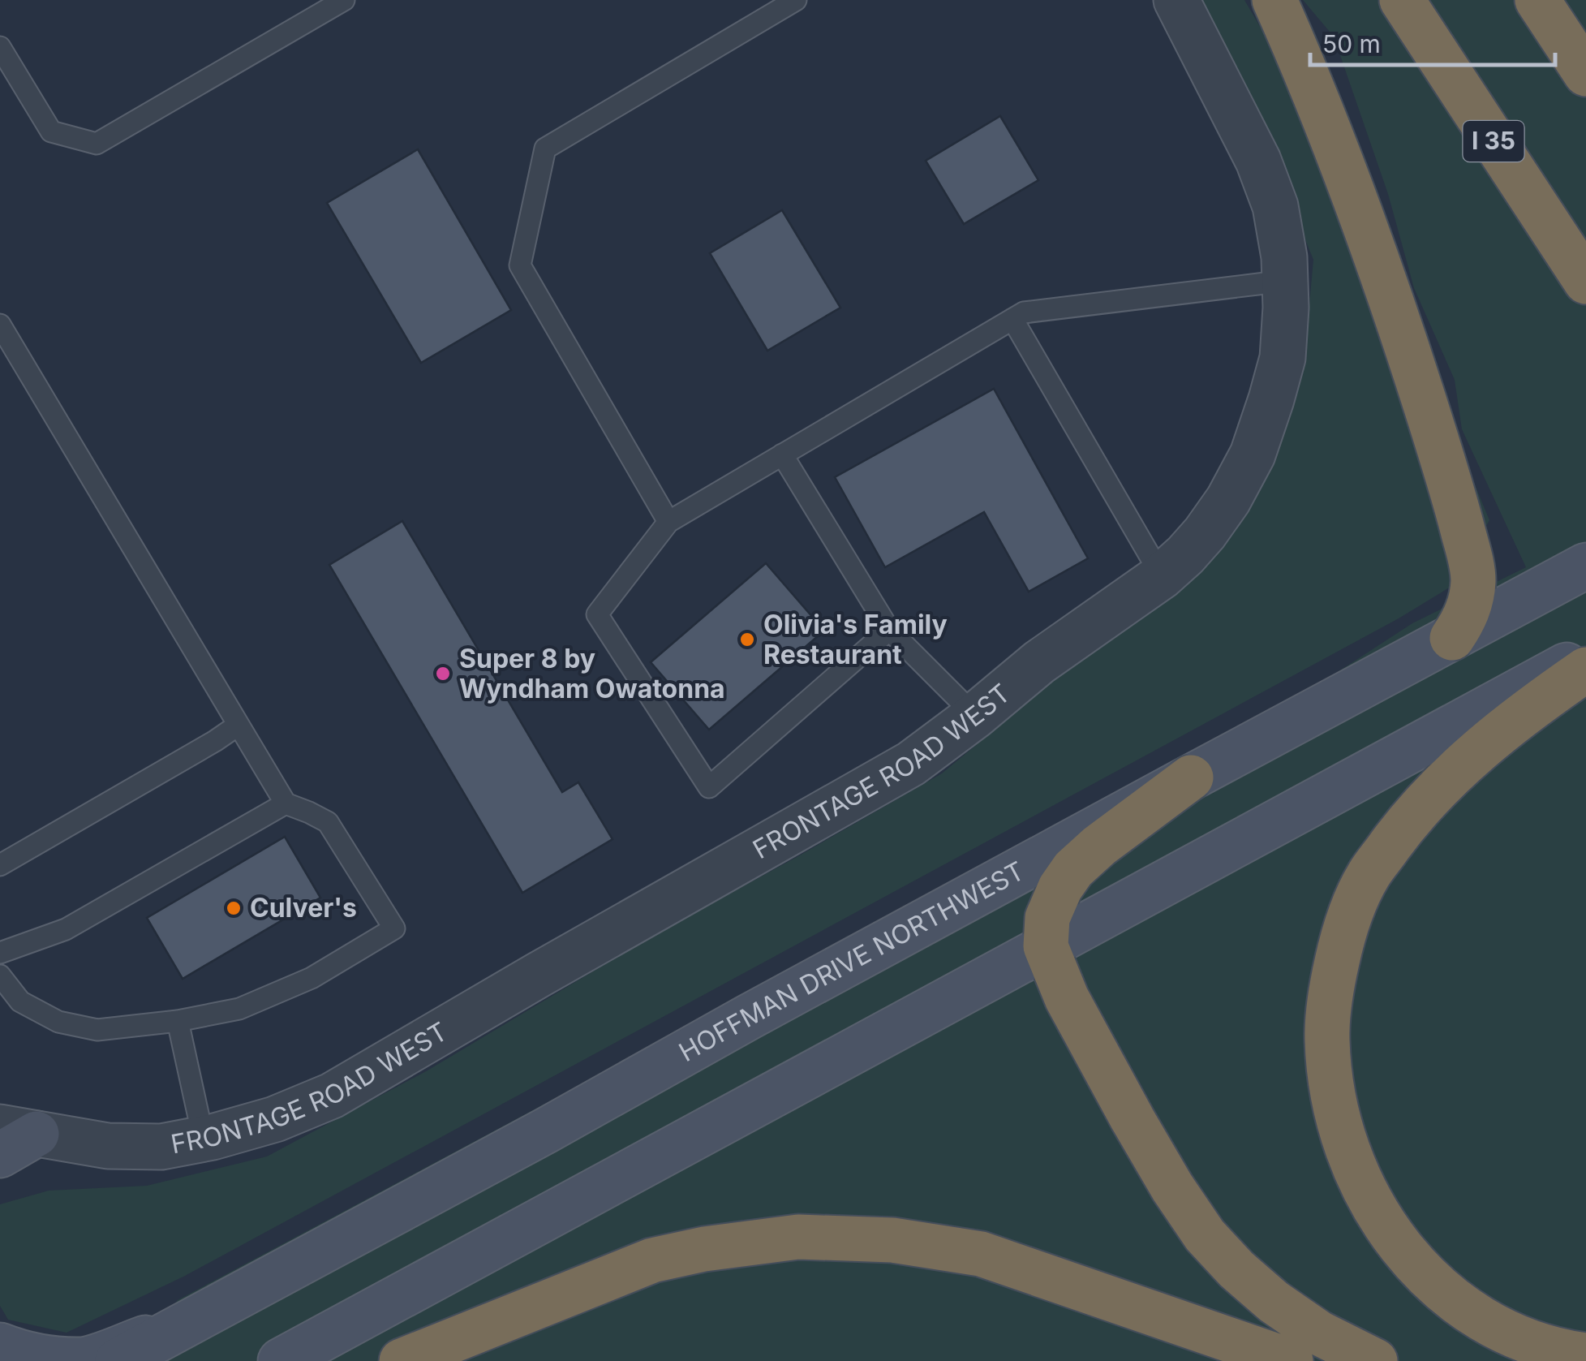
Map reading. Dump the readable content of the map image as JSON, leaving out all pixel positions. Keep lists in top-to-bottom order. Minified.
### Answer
{"streets":{"highway":["I 35"],"main road":["HOFFMAN DRIVE NORTHWEST"],"street":["FRONTAGE ROAD WEST"]},"places":["Olivia's Family Restaurant","Super 8 by Wyndham Owatonna","Culver's"],"scale_bar":"50 m"}
